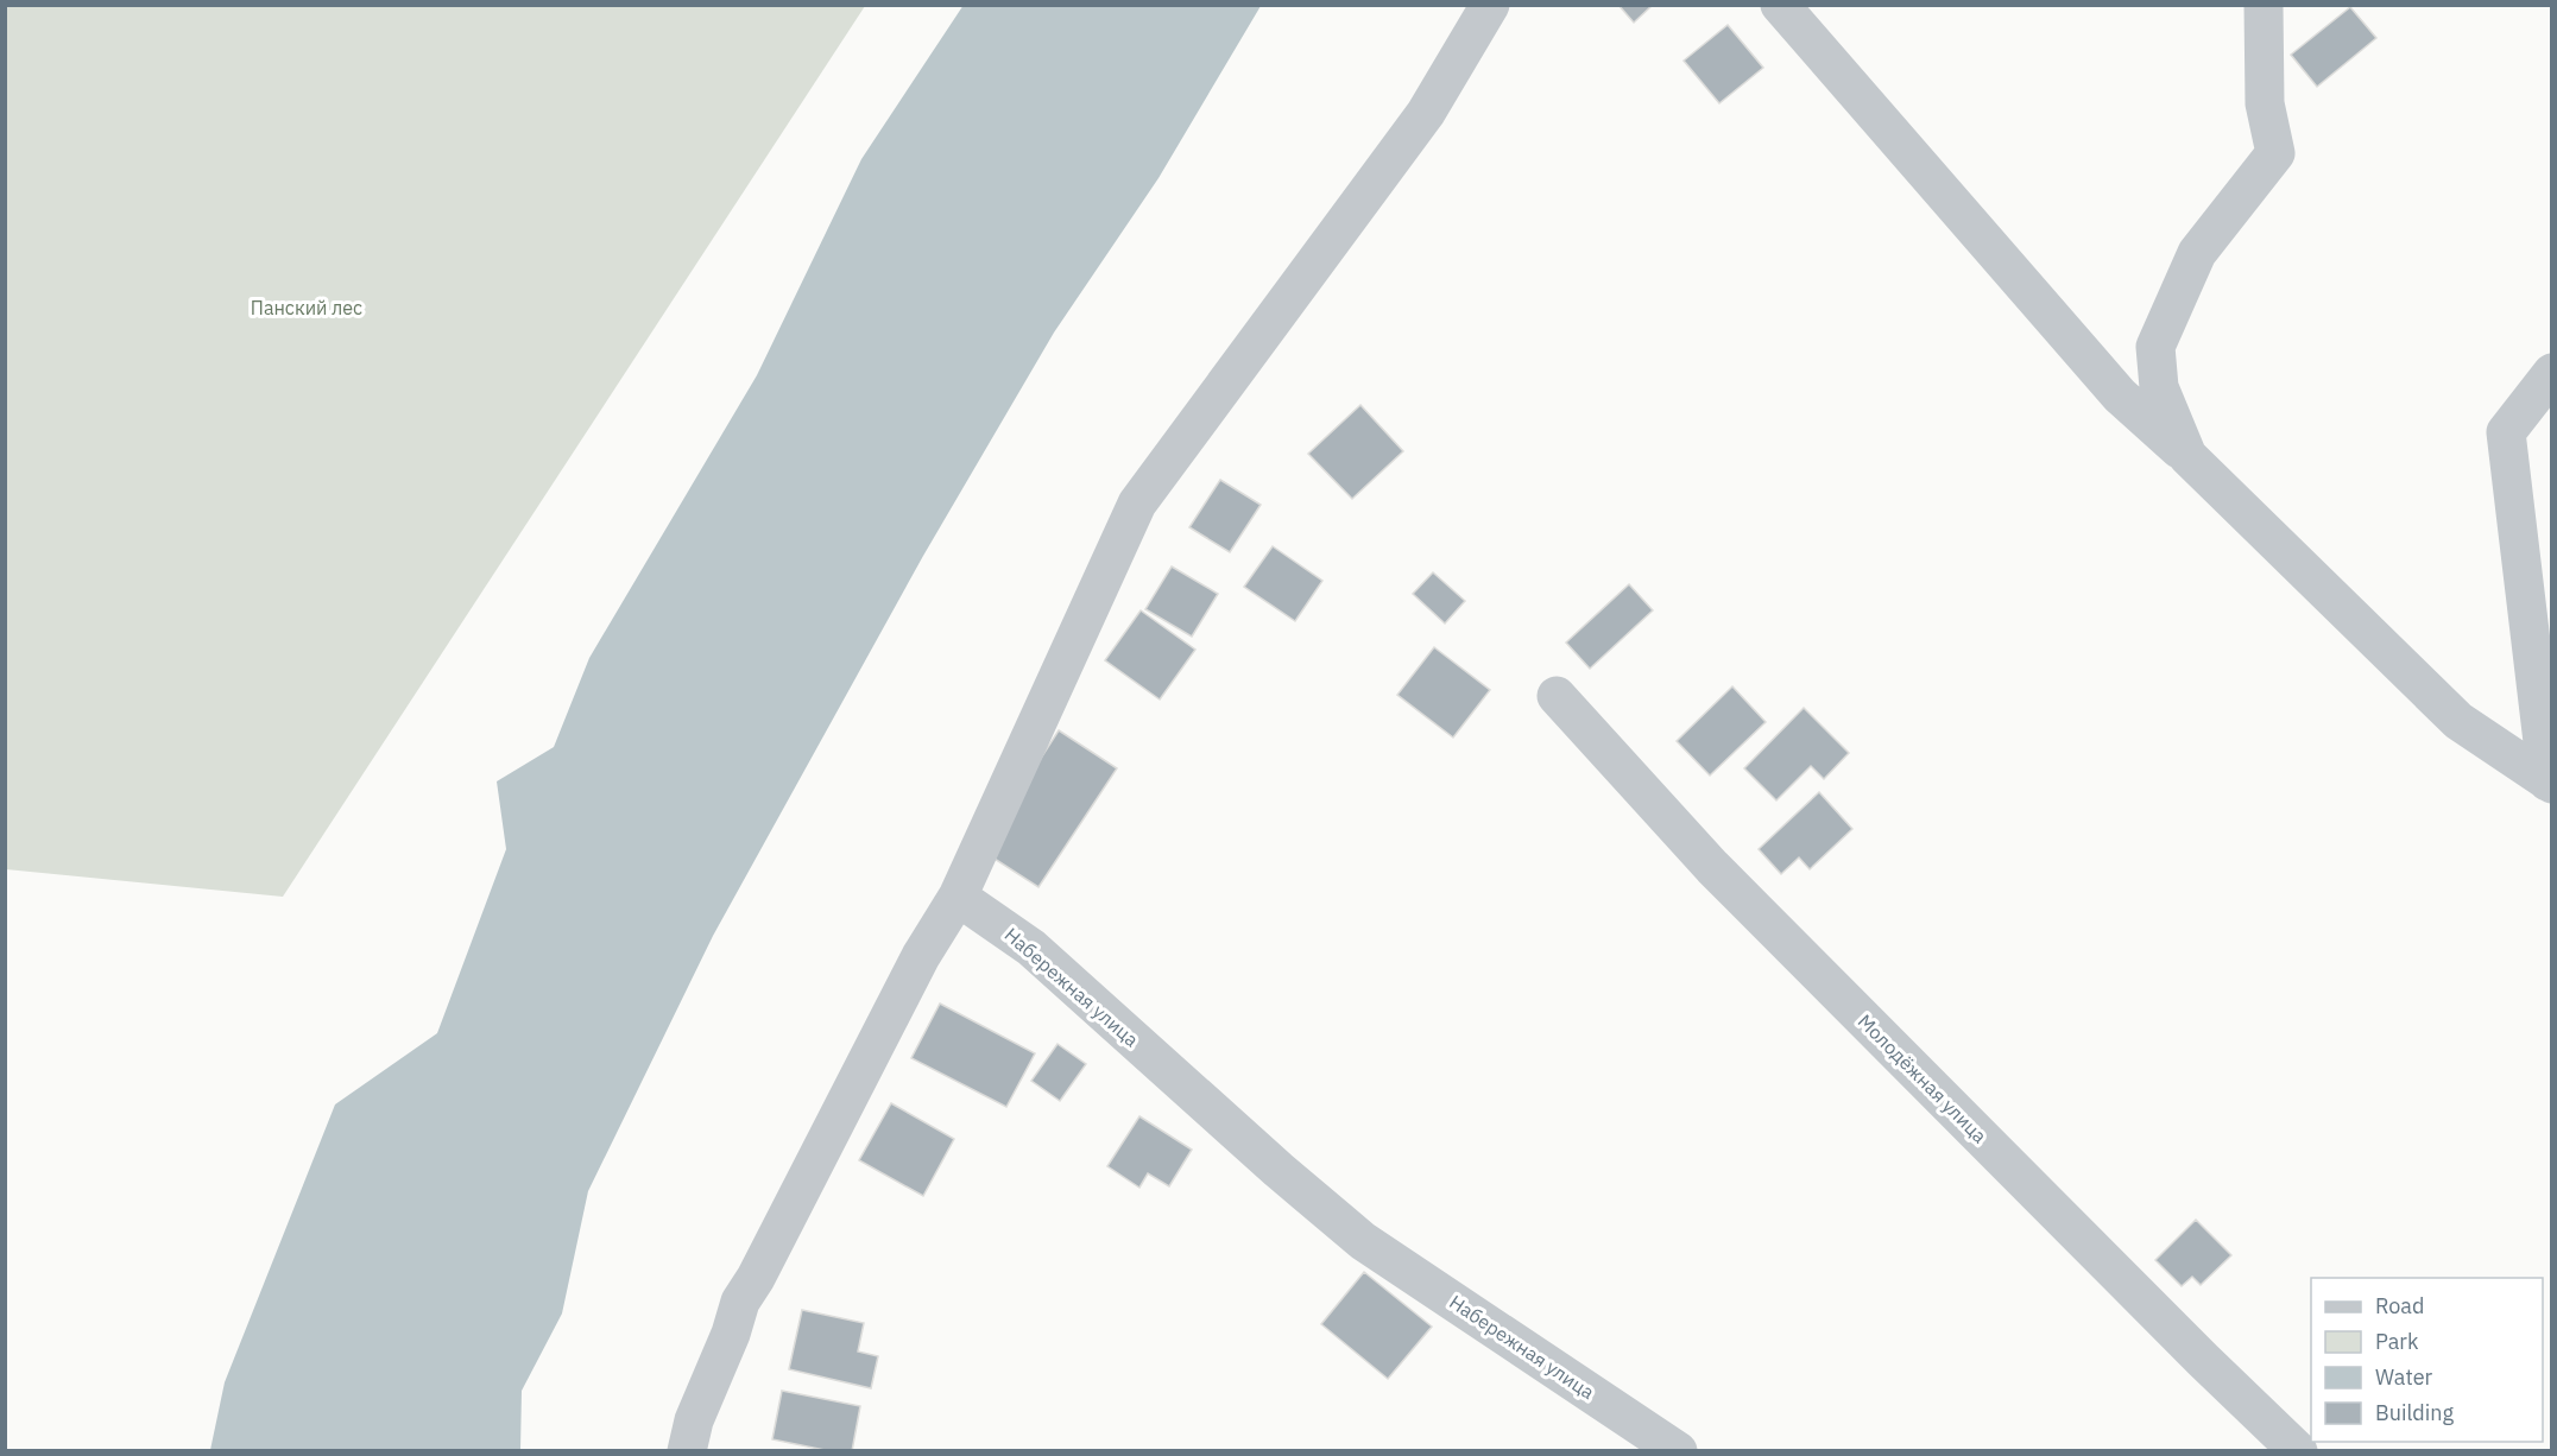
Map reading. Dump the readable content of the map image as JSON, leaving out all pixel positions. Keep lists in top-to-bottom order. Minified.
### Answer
{"streets":{"street":["Набережная улица","Молодёжная улица"]},"parks":["Панский лес"],"legend":["Road","Park","Water","Building"]}
